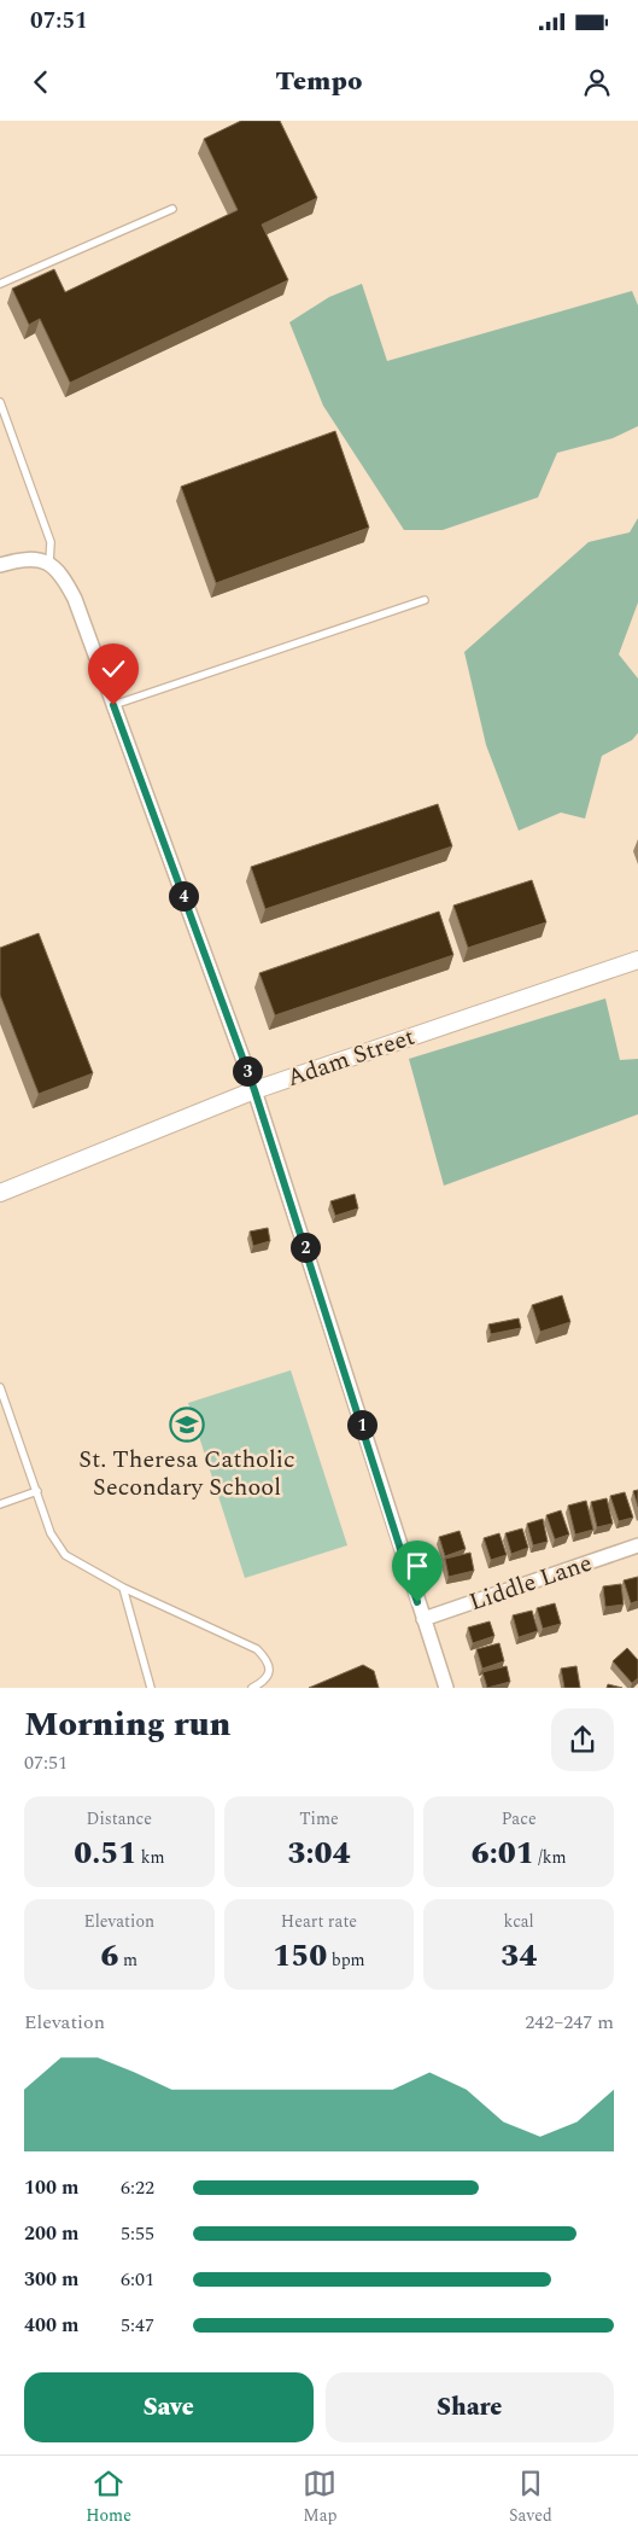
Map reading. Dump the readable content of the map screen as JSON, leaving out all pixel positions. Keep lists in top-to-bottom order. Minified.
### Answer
{"streets":{"street":["Adam Street","Liddle Lane"]},"places":{"school or university":["St. Theresa Catholic Secondary School"]},"page":{"status":"07:51","header":"Tempo","pins":["4","3","2","1"],"heading":["Morning run","07:51"],"stats":[["Distance","0.51 km"],["Time","3:04"],["Pace","6:01 /km"],["Elevation","6 m"],["Heart rate","150 bpm"],["kcal","34"]],"chart":["Elevation","242–247 m"],"list":[{"name":"100 m","note":"6:22"},{"name":"200 m","note":"5:55"},{"name":"300 m","note":"6:01"},{"name":"400 m","note":"5:47"}],"buttons":["Save","Share"],"tabs":["Home","Map","Saved"]}}
